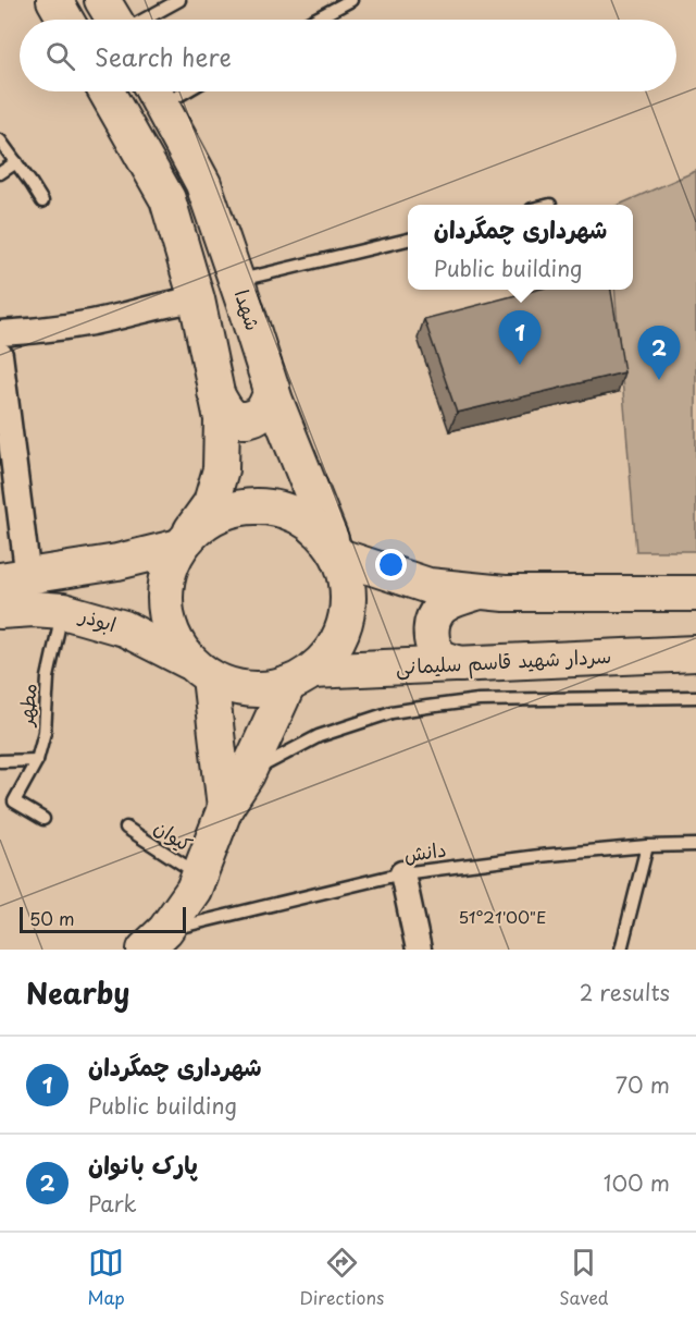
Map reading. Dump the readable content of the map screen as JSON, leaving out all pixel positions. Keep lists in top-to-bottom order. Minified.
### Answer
{"streets":{"main road":["شهدا","ابوذر","سردار شهید قاسم سلیمانی"],"lane":["مطهر","کیوان","دانش"]},"crossings":[["شهدا","ابوذر"],["شهدا","سردار شهید قاسم سلیمانی"],["ابوذر","سردار شهید قاسم سلیمانی"],["ابوذر","مطهر"]],"scale_bar":"50 m","page":{"search":"Search here","popup":["شهرداری چمگردان","Public building"],"pins":["1","2"],"scale":"50 m","heading":["Nearby","2 results"],"list":[{"mark":"1","name":"شهرداری چمگردان","note":"Public building","value":"70 m"},{"mark":"2","name":"پارک بانوان","note":"Park","value":"100 m"}],"nav":["Map","Directions","Saved"]},"coordinates":["51°21'00\"E"]}
